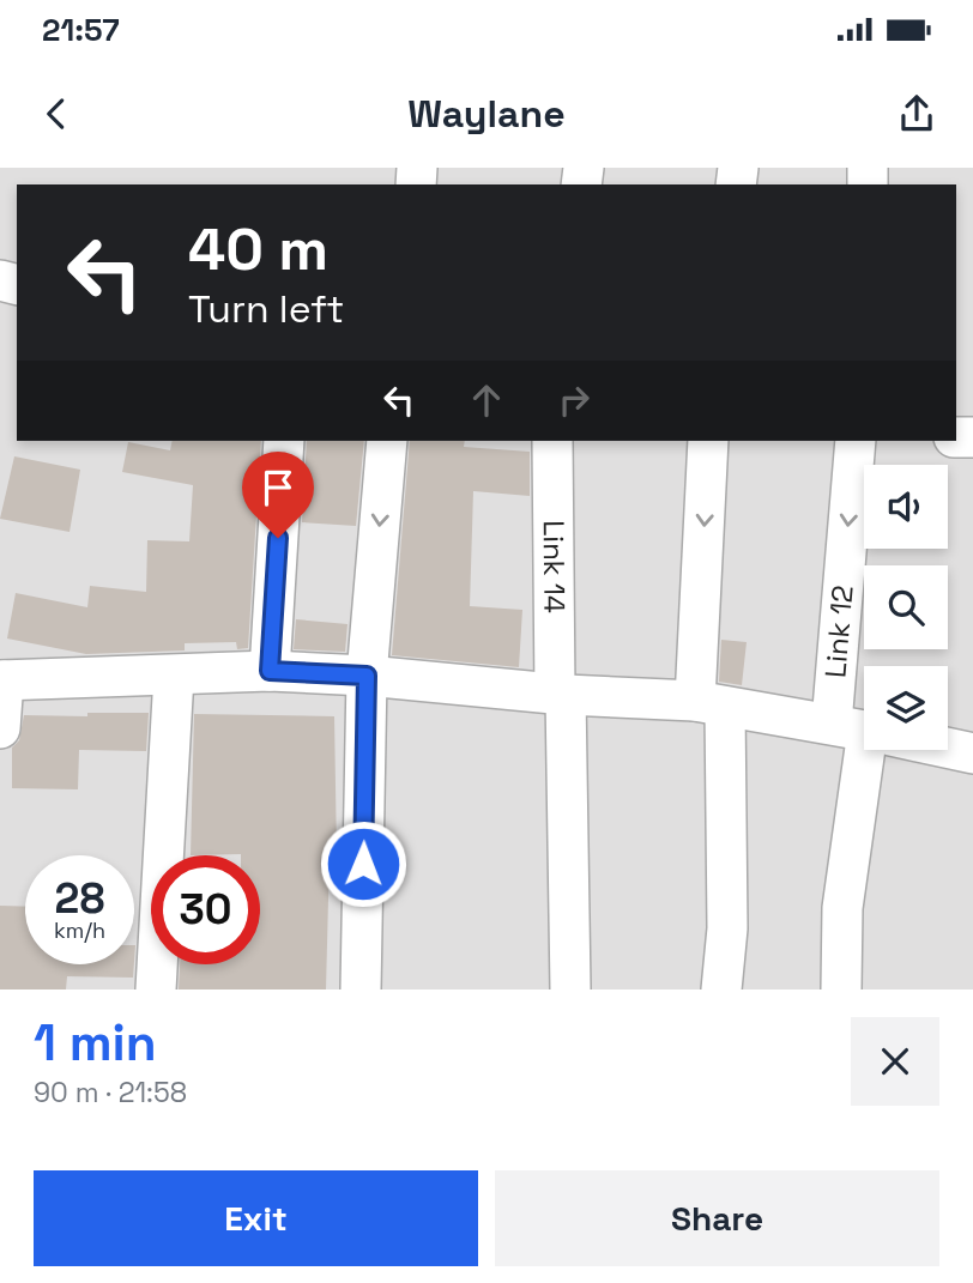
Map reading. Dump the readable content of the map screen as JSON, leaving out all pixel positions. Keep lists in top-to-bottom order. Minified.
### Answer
{"streets":{"street":["Link 14","Link 12"]},"page":{"status":"21:57","header":"Waylane","turn":["40 m","Turn left"],"speed":"28 km/h","limit":"30","heading":["1 min","90 m · 21:58"],"buttons":["Exit","Share"]}}
